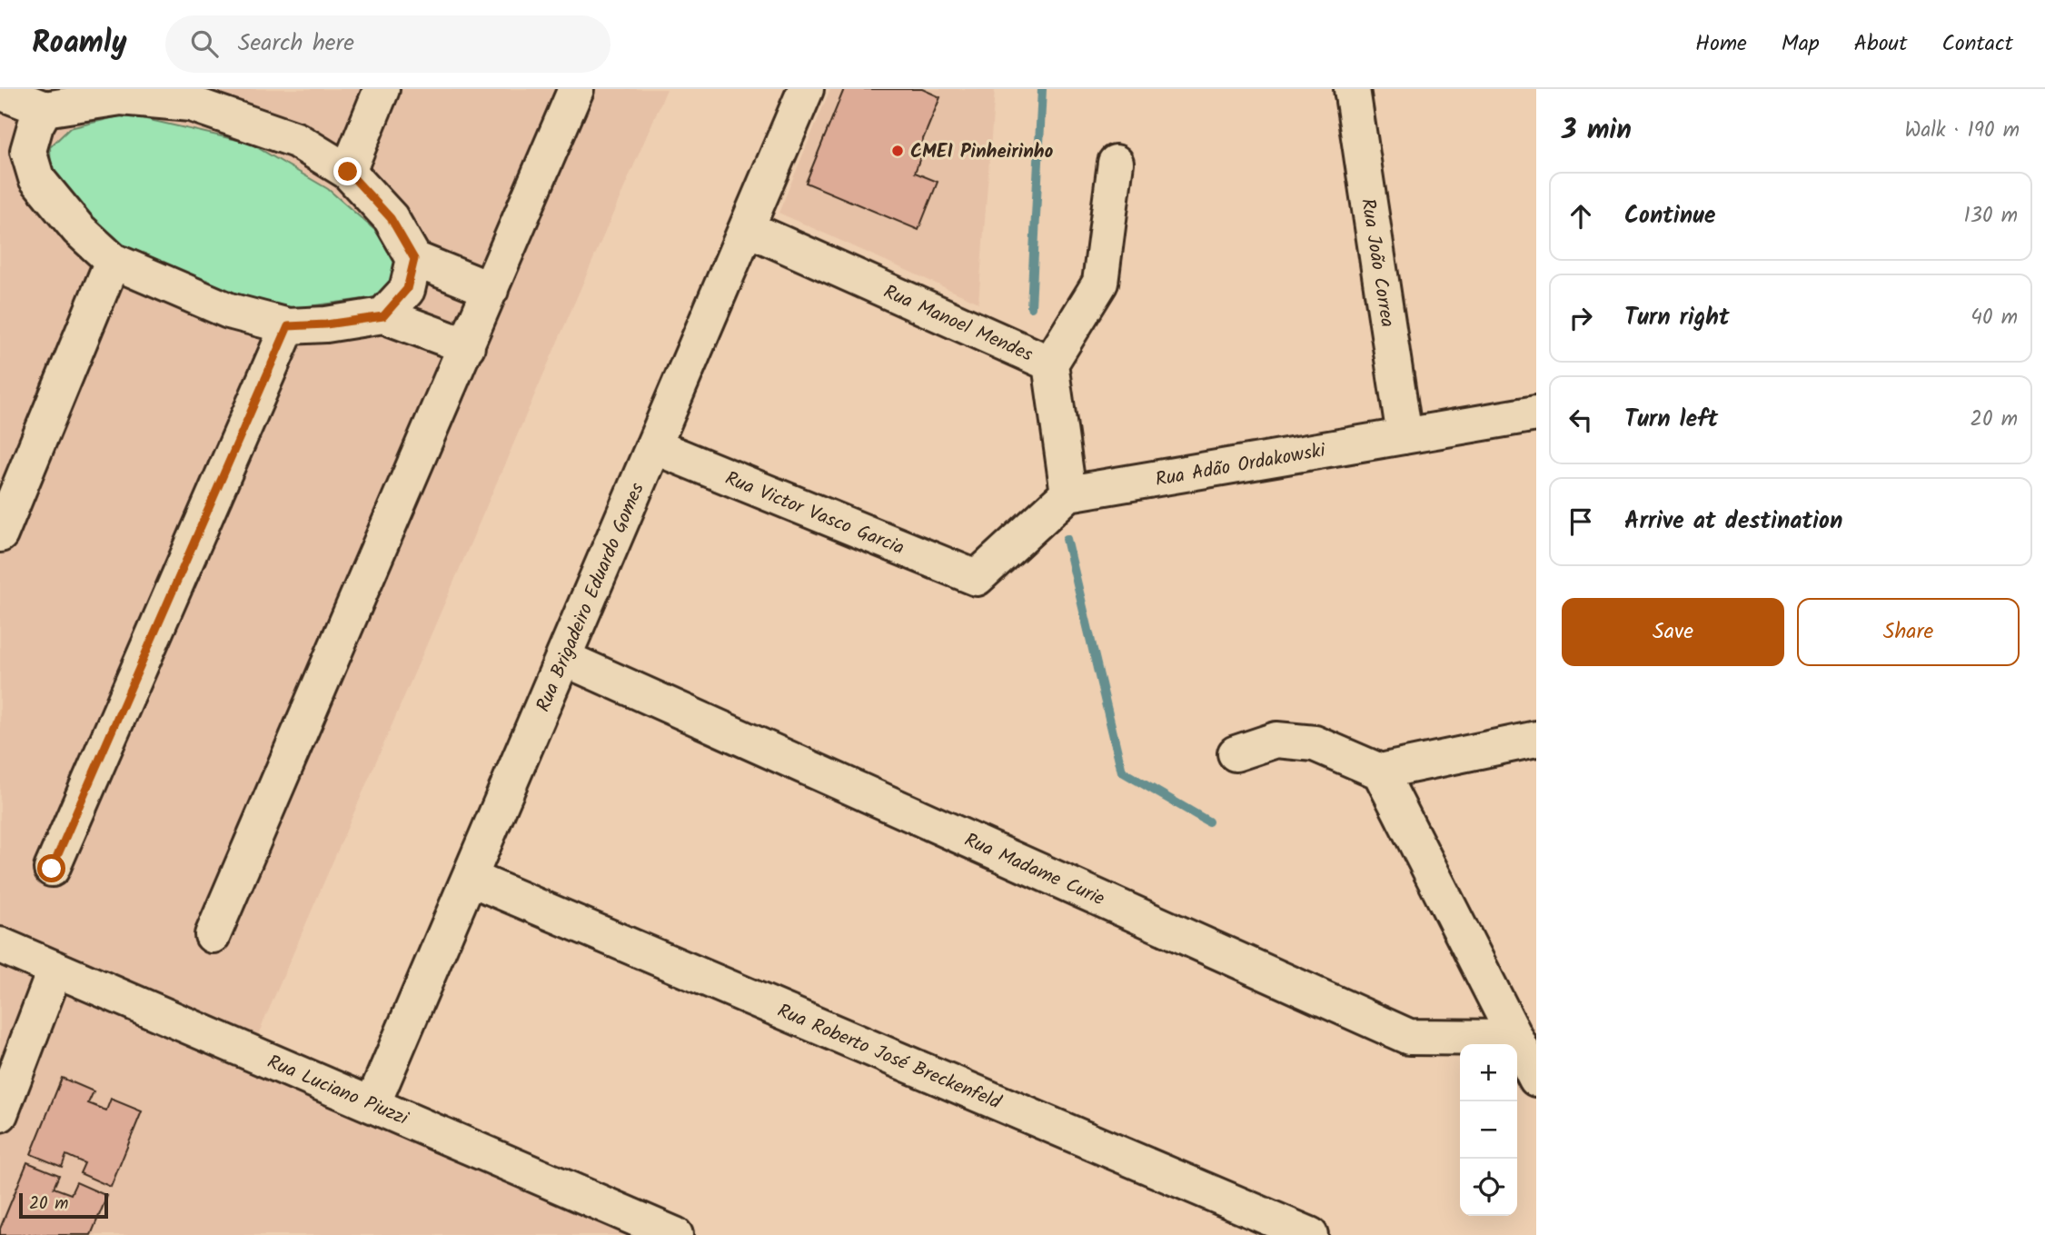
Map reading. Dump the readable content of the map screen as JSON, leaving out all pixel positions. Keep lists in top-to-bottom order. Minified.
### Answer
{"streets":{"street":["Rua João Correa","Rua Manoel Mendes","Rua Adão Ordakowski","Rua Victor Vasco Garcia","Rua Brigadeiro Eduardo Gomes","Rua Madame Curie","Rua Roberto José Breckenfeld","Rua Luciano Piuzzi"]},"crossings":[["Rua João Correa","Rua Adão Ordakowski"],["Rua Manoel Mendes","Rua Adão Ordakowski"],["Rua Manoel Mendes","Rua Victor Vasco Garcia"],["Rua Manoel Mendes","Rua Brigadeiro Eduardo Gomes"],["Rua Adão Ordakowski","Rua Victor Vasco Garcia"],["Rua Victor Vasco Garcia","Rua Brigadeiro Eduardo Gomes"],["Rua Brigadeiro Eduardo Gomes","Rua Madame Curie"],["Rua Brigadeiro Eduardo Gomes","Rua Roberto José Breckenfeld"],["Rua Brigadeiro Eduardo Gomes","Rua Luciano Piuzzi"]],"places":["CMEI Pinheirinho"],"scale_bar":"20 m","page":{"header":"Roamly","search":"Search here","nav":["Home","Map","About","Contact"],"heading":["3 min","Walk · 190 m"],"list":[["Continue","130 m"],["Turn right","40 m"],["Turn left","20 m"],"Arrive at destination"],"buttons":["Save","Share"],"map_buttons":["+","−"],"scale":"20 m"}}
